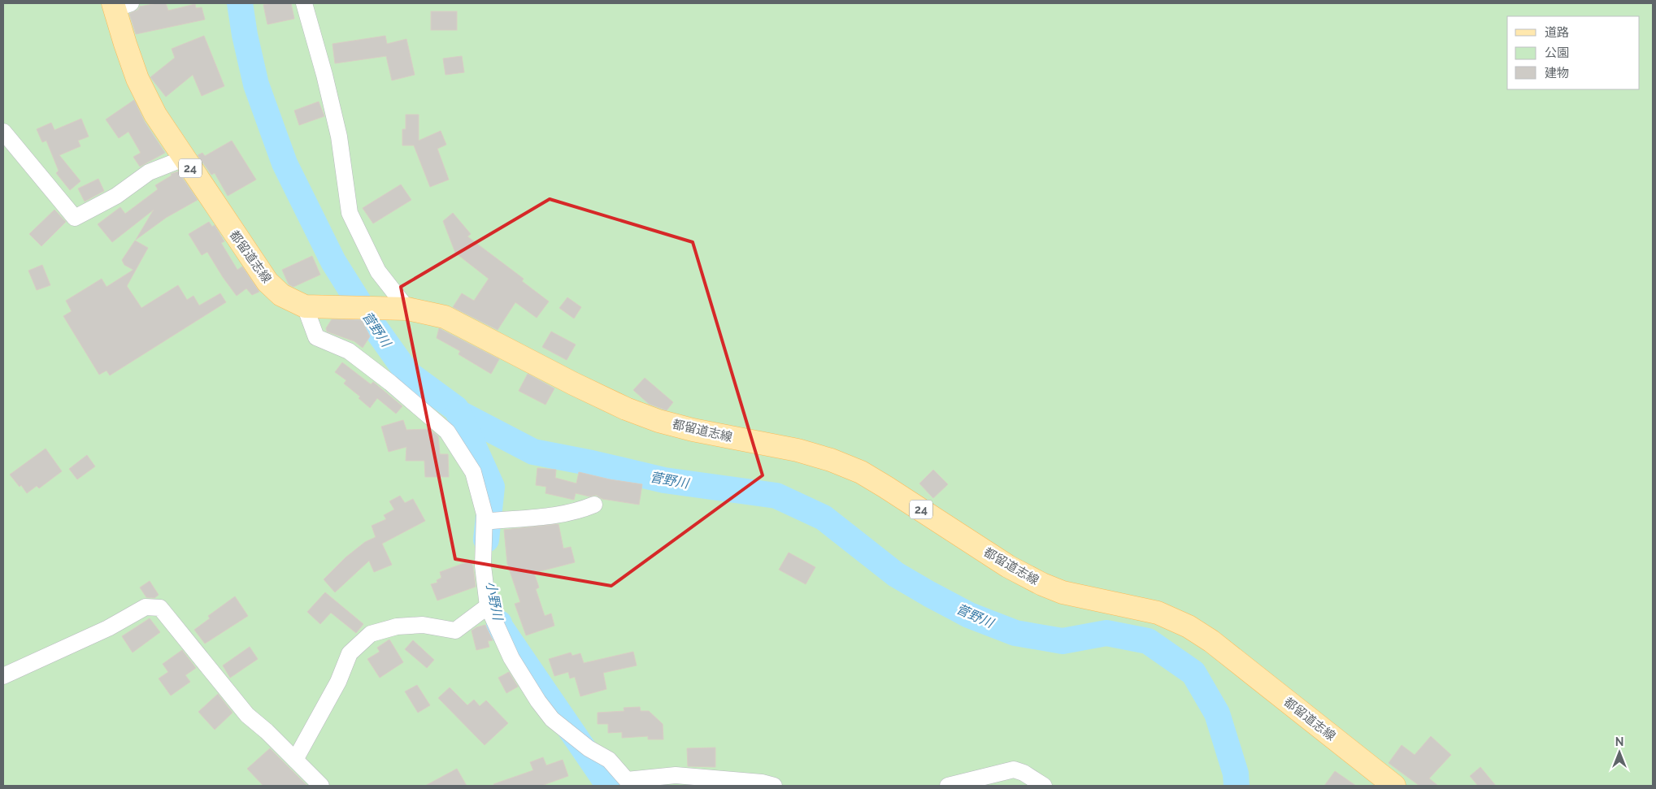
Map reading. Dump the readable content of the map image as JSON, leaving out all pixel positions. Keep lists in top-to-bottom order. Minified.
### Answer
{"streets":{"main road":["24","都留道志線"]},"water":["菅野川","小野川"],"legend":["道路","公園","建物"],"north":"top"}
